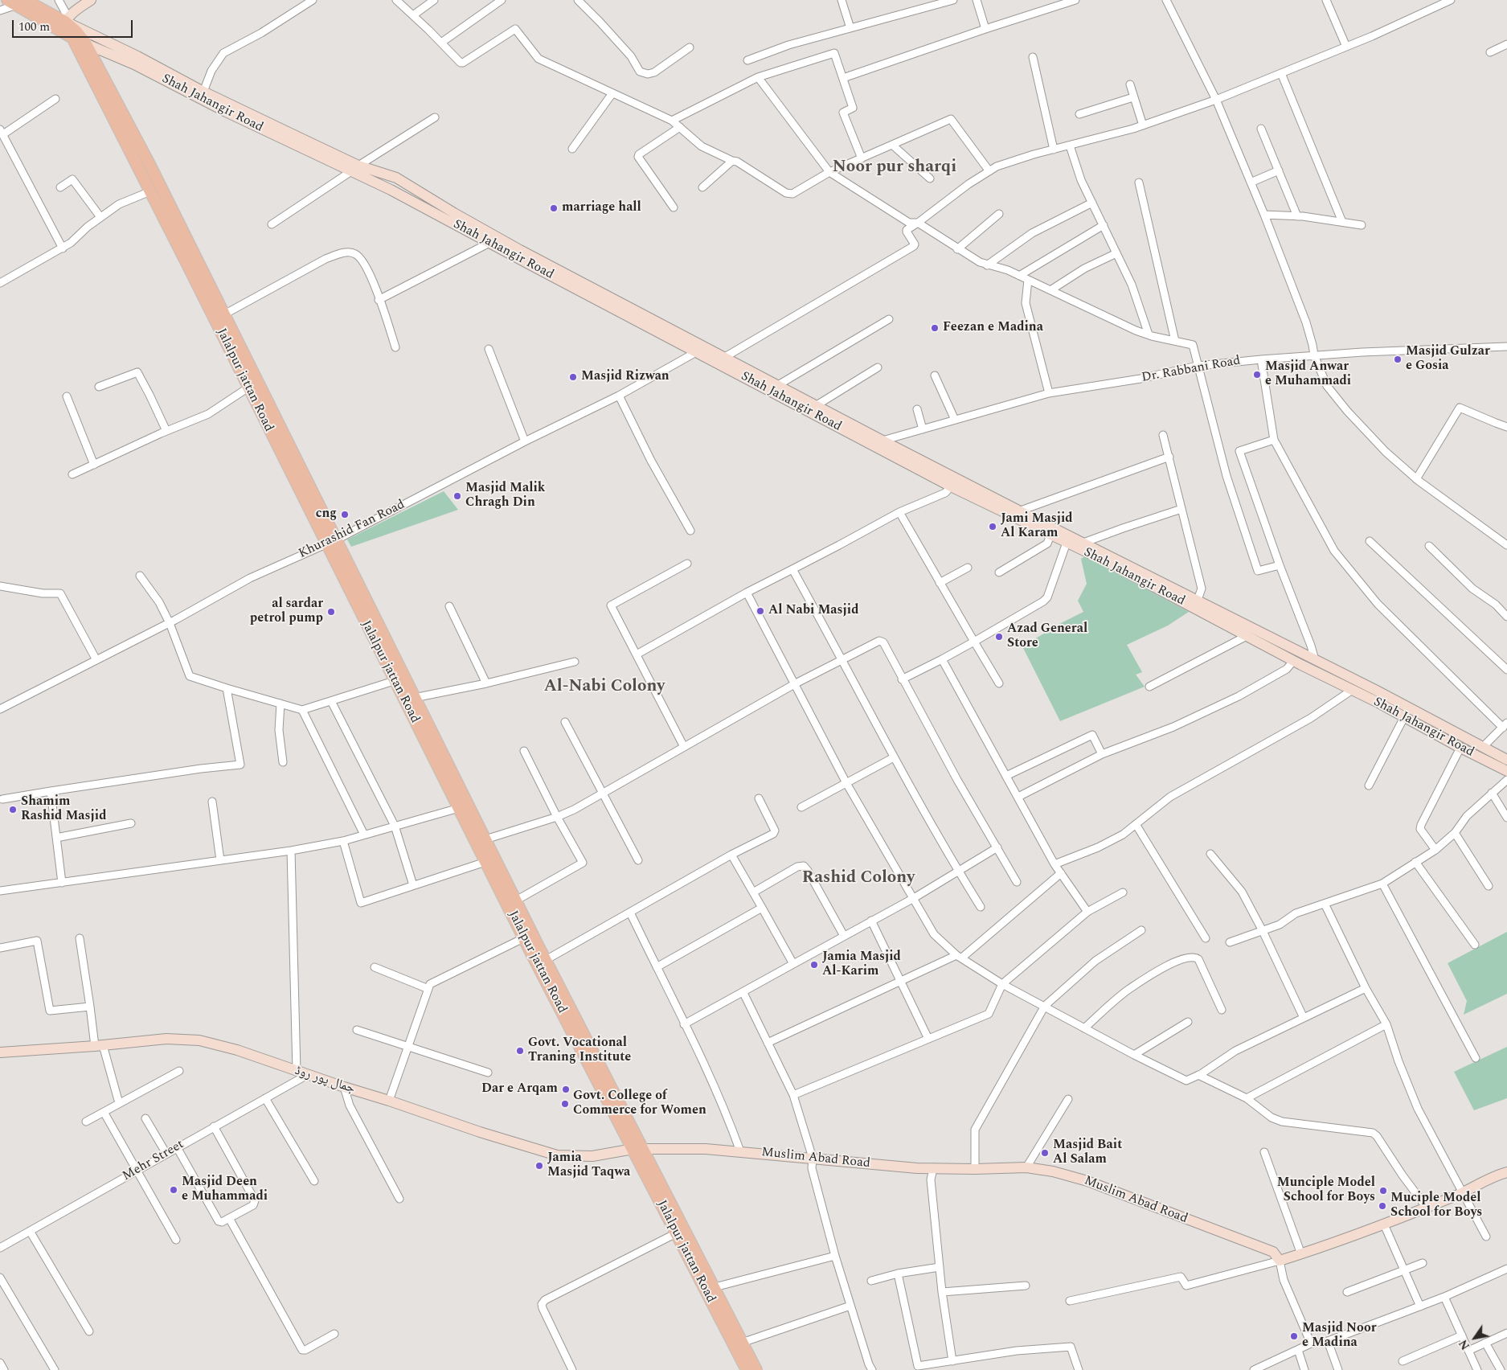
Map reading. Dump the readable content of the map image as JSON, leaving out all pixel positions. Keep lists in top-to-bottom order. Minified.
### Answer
{"streets":{"main road":["Jalalpur jattan Road"],"street":["Shah Jahangir Road","Dr. Rabbani Road","Khurashid Fan Road","جمال پور روڈ","Muslim Abad Road","Mehr Street"]},"crossings":[["Shah Jahangir Road","Dr. Rabbani Road"],["Shah Jahangir Road","Jalalpur jattan Road"],["Shah Jahangir Road","Khurashid Fan Road"],["Jalalpur jattan Road","Khurashid Fan Road"],["Jalalpur jattan Road","جمال پور روڈ"],["Jalalpur jattan Road","Muslim Abad Road"],["جمال پور روڈ","Muslim Abad Road"],["جمال پور روڈ","Mehr Street"]],"districts":["Noor pur sharqi","Al-Nabi Colony","Rashid Colony"],"places":["marriage hall","Feezan e Madina","Masjid Gulzar e Gosia","Masjid Anwar e Muhammadi","Masjid Rizwan","Masjid Malik Chragh Din","cng","Jami Masjid Al Karam","Al Nabi Masjid","al sardar petrol pump","Azad General Store","Shamim Rashid Masjid","Jamia Masjid Al-Karim","Govt. Vocational Traning Institute","Dar e Arqam","Govt. College of Commerce for Women","Masjid Bait Al Salam","Jamia Masjid Taqwa","Masjid Deen e Muhammadi","Munciple Model School for Boys","Muciple Model School for Boys","Masjid Noor e Madina"],"scale_bar":"100 m","north":"bottom left"}
